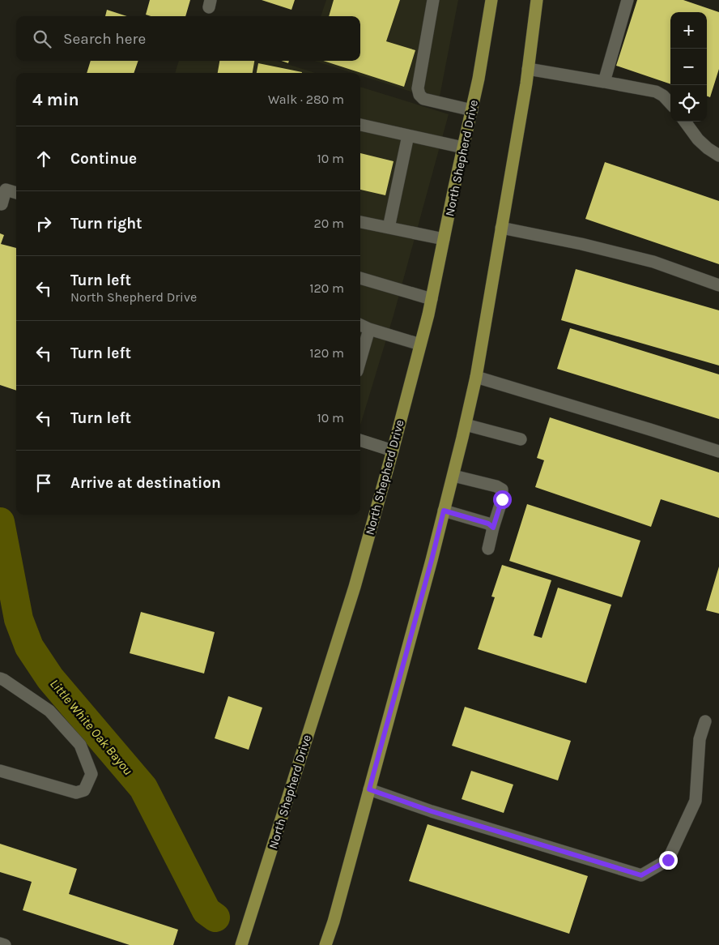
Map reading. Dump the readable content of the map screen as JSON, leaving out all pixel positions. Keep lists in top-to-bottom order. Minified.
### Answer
{"streets":{"main road":["North Shepherd Drive"]},"water":["Little White Oak Bayou"],"page":{"map_buttons":["+","−"],"search":"Search here","heading":["4 min","Walk · 280 m"],"list":[["Continue","10 m"],["Turn right","20 m"],["Turn left","North Shepherd Drive","120 m"],["Turn left","120 m"],["Turn left","10 m"],"Arrive at destination"]}}
